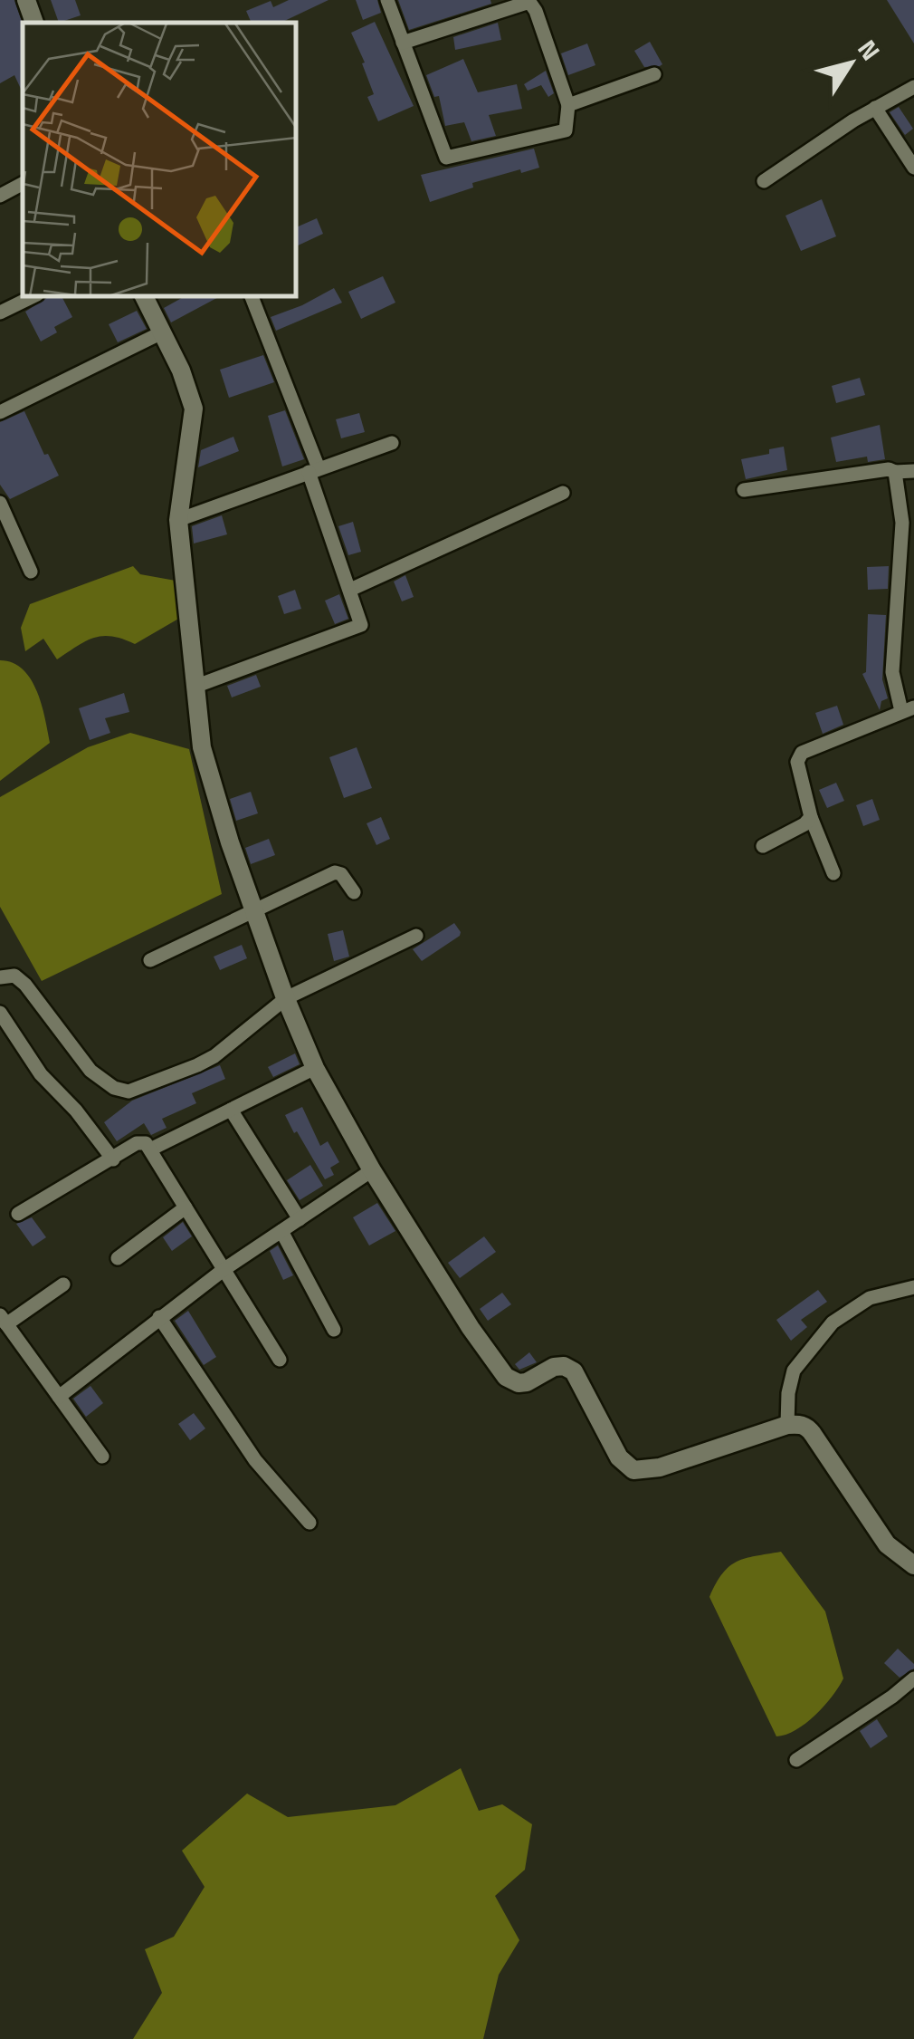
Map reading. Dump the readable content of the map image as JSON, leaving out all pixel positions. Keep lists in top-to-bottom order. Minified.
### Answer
{"north":"top right"}
